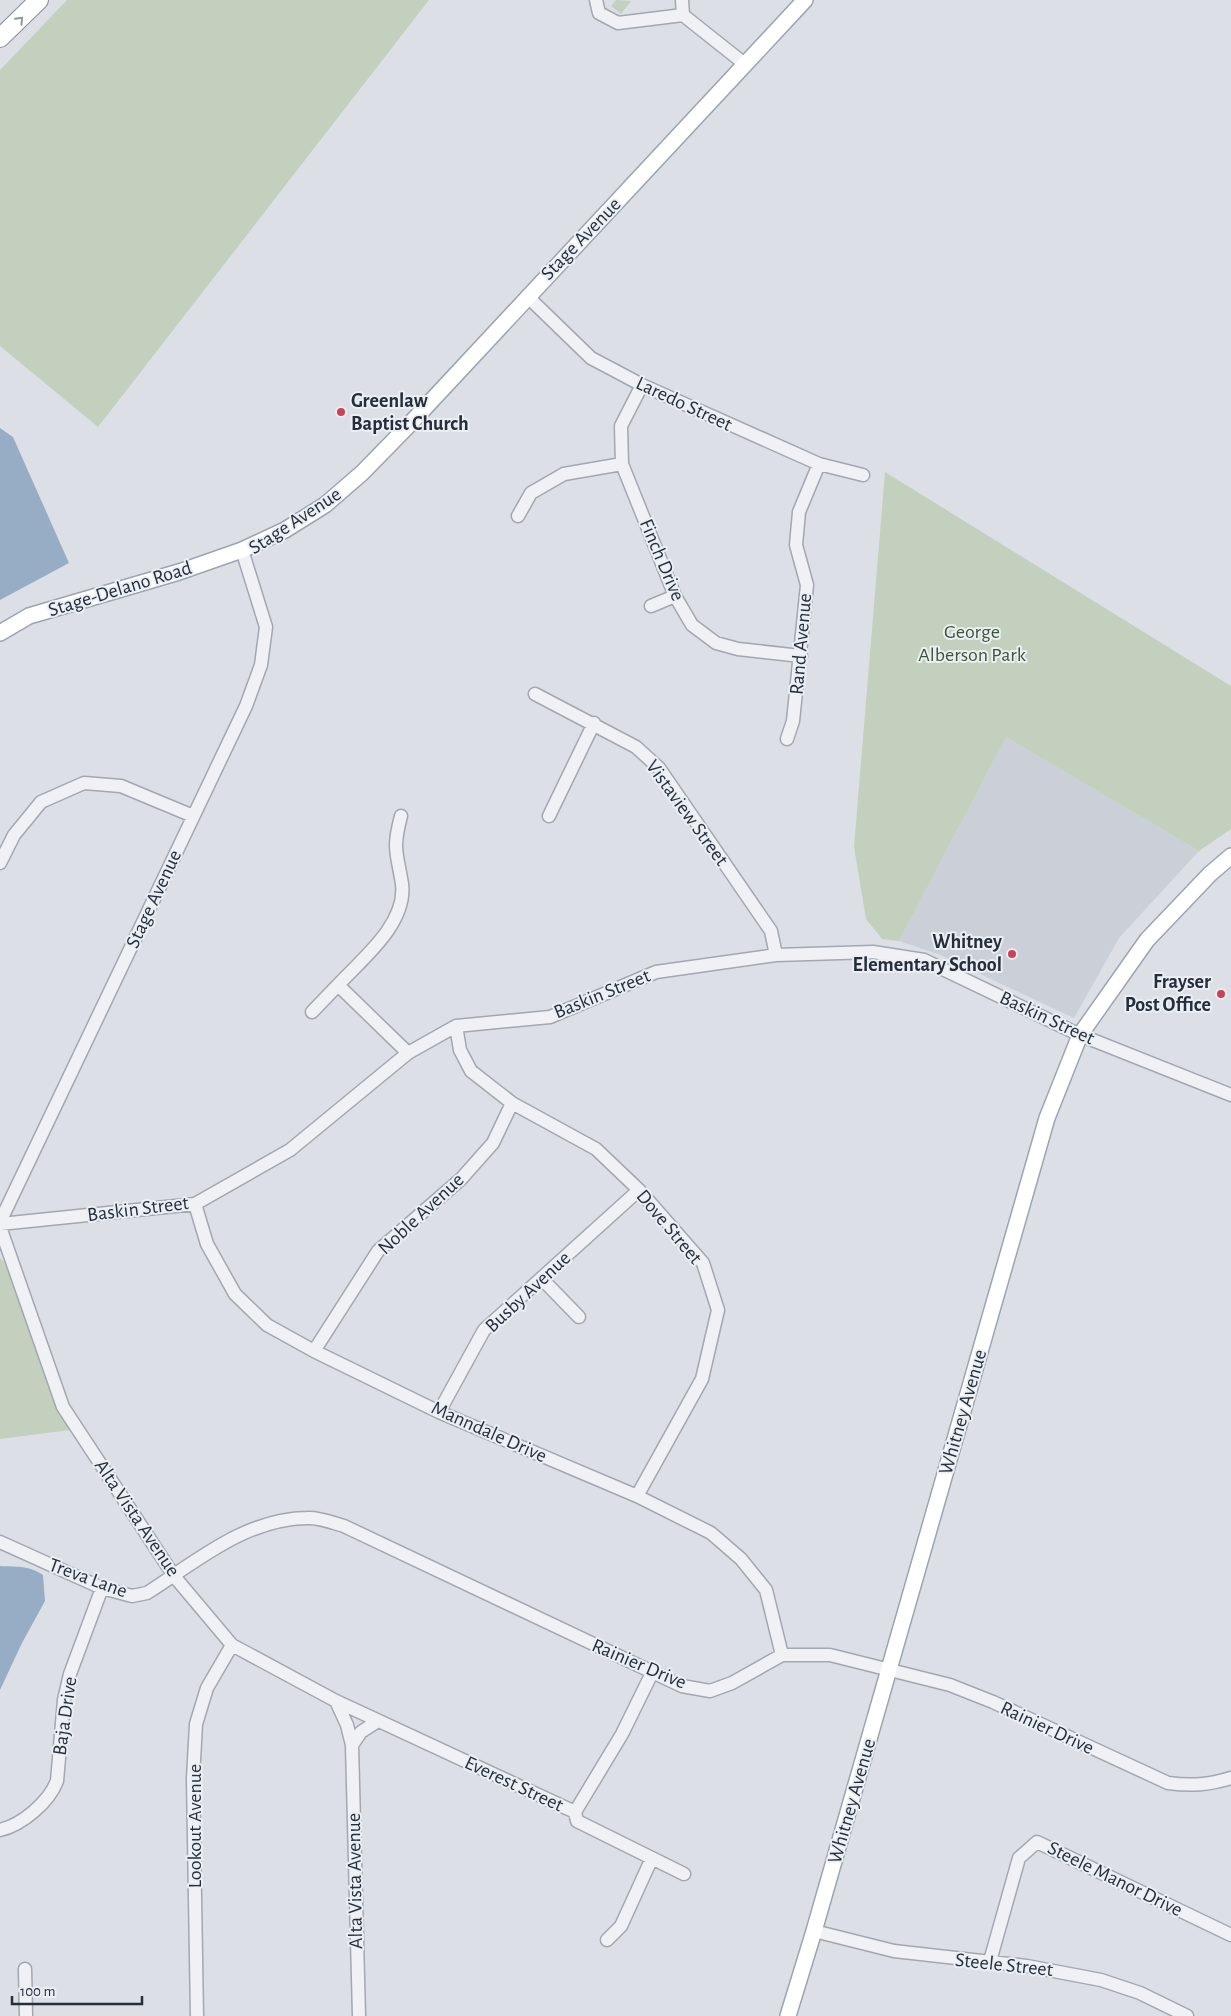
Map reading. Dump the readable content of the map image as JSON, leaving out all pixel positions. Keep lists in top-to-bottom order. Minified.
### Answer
{"streets":{"main road":["Stage Avenue","Stage-Delano Road","Whitney Avenue"],"street":["Laredo Street","Finch Drive","Rand Avenue","Vistaview Street","Baskin Street","Noble Avenue","Dove Street","Busby Avenue","Manndale Drive","Alta Vista Avenue","Treva Lane","Rainier Drive","Baja Drive","Everest Street","Lookout Avenue","Steele Manor Drive","Steele Street"]},"crossings":[["Stage Avenue","Laredo Street"],["Stage Avenue","Stage-Delano Road"],["Stage Avenue","Baskin Street"],["Stage Avenue","Alta Vista Avenue"],["Laredo Street","Finch Drive"],["Laredo Street","Rand Avenue"],["Finch Drive","Rand Avenue"],["Vistaview Street","Baskin Street"],["Baskin Street","Dove Street"],["Baskin Street","Whitney Avenue"],["Baskin Street","Manndale Drive"],["Baskin Street","Alta Vista Avenue"],["Noble Avenue","Dove Street"],["Noble Avenue","Manndale Drive"],["Dove Street","Busby Avenue"],["Dove Street","Manndale Drive"],["Busby Avenue","Manndale Drive"],["Whitney Avenue","Rainier Drive"],["Whitney Avenue","Steele Street"],["Manndale Drive","Rainier Drive"],["Alta Vista Avenue","Treva Lane"],["Alta Vista Avenue","Rainier Drive"],["Alta Vista Avenue","Everest Street"],["Alta Vista Avenue","Lookout Avenue"],["Treva Lane","Rainier Drive"],["Treva Lane","Baja Drive"],["Rainier Drive","Everest Street"],["Steele Manor Drive","Steele Street"]],"parks":["George Alberson Park"],"places":["Greenlaw Baptist Church","Whitney Elementary School","Frayser Post Office"],"scale_bar":"100 m"}
